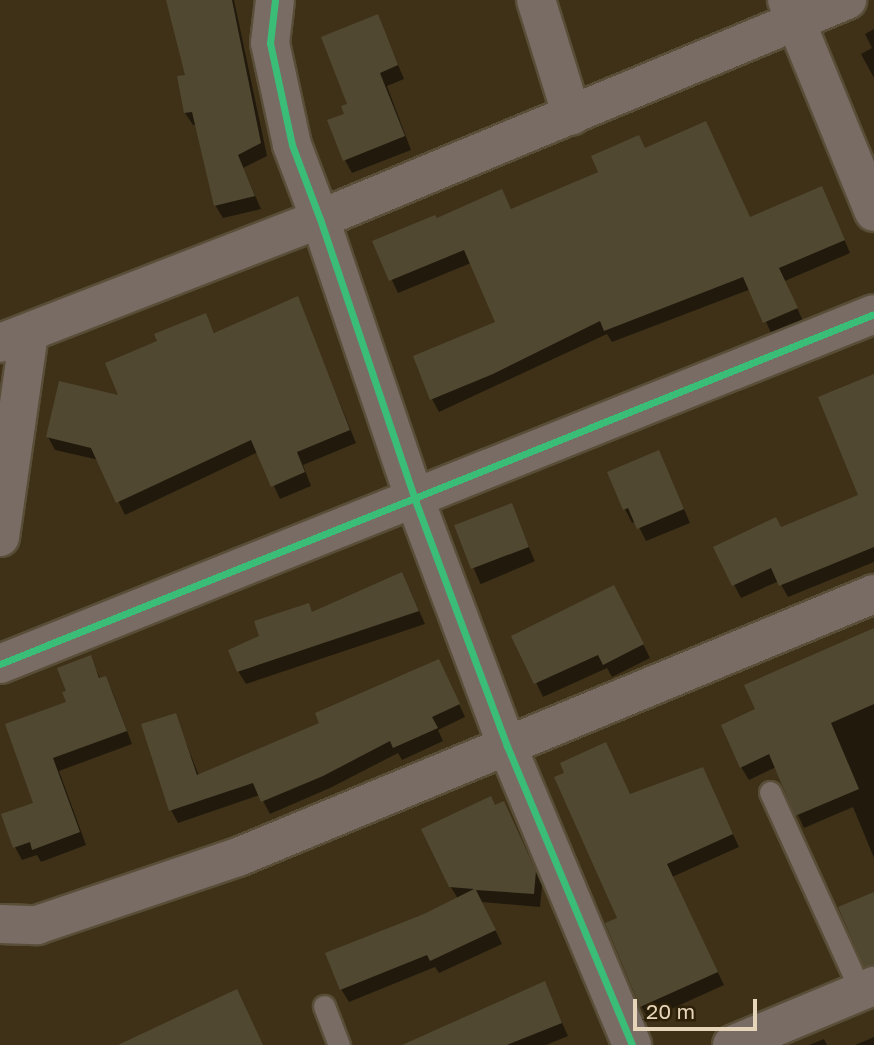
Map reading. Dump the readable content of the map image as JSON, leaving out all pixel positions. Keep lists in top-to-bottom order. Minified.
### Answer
{"scale_bar":"20 m"}
